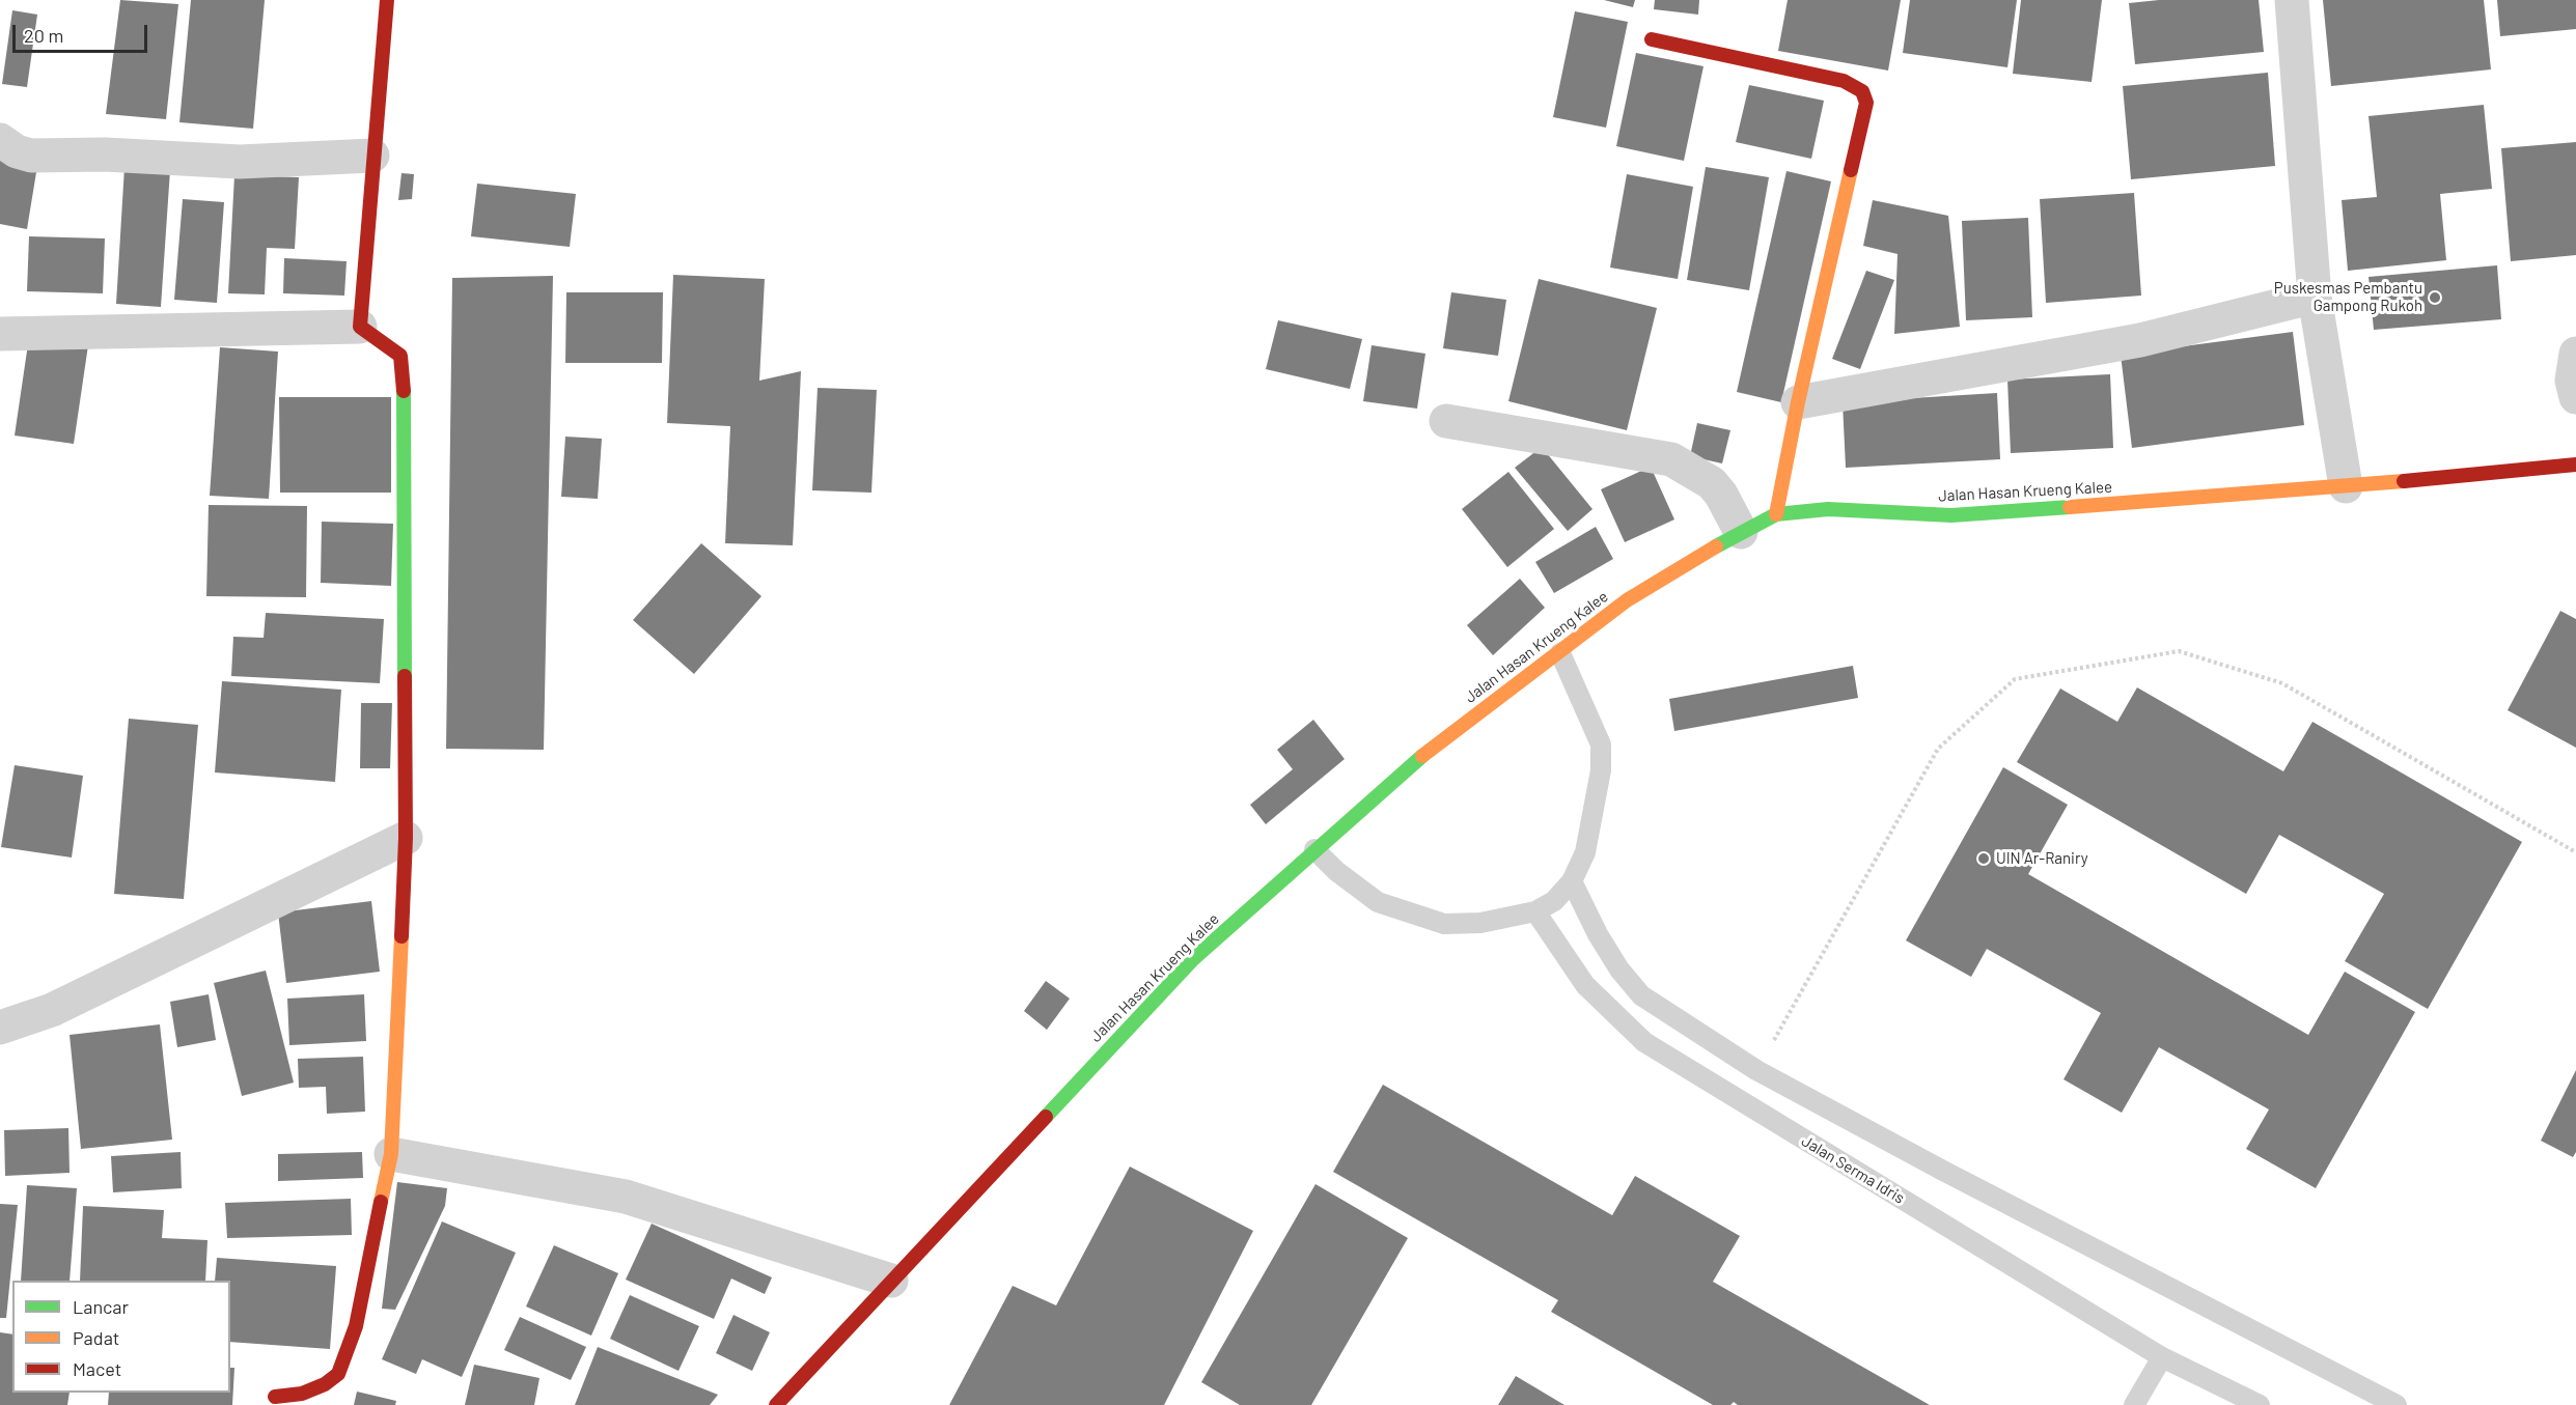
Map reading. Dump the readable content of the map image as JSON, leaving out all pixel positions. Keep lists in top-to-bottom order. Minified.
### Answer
{"streets":{"street":["Jalan Hasan Krueng Kalee"],"lane":["Jalan Serma Idris"]},"places":["Puskesmas Pembantu Gampong Rukoh","UIN Ar-Raniry"],"legend":["Lancar","Padat","Macet"],"scale_bar":"20 m"}
